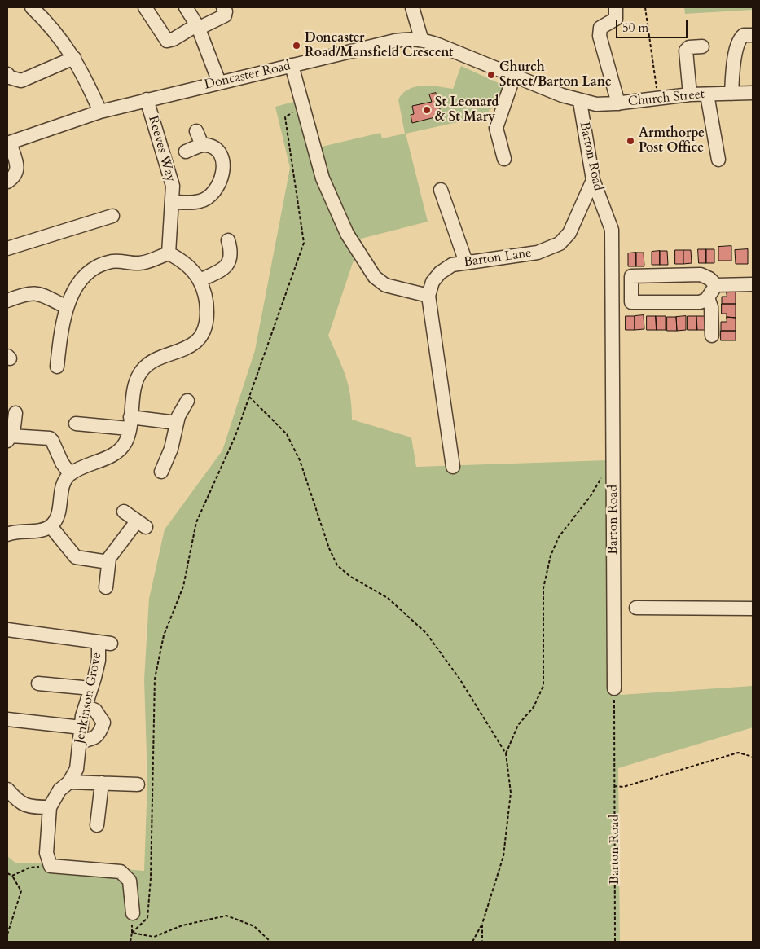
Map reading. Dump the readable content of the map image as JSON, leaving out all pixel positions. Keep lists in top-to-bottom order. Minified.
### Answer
{"streets":{"street":["Doncaster Road","Church Street","Reeves Way","Barton Road","Barton Lane","Jenkinson Grove"]},"crossings":[["Doncaster Road","Church Street"],["Doncaster Road","Reeves Way"],["Doncaster Road","Barton Road"],["Church Street","Barton Road"],["Barton Road","Barton Lane"]],"places":["Doncaster Road/Mansfield Crescent","Church Street/Barton Lane","St Leonard & St Mary","Armthorpe Post Office"],"scale_bar":"50 m"}
